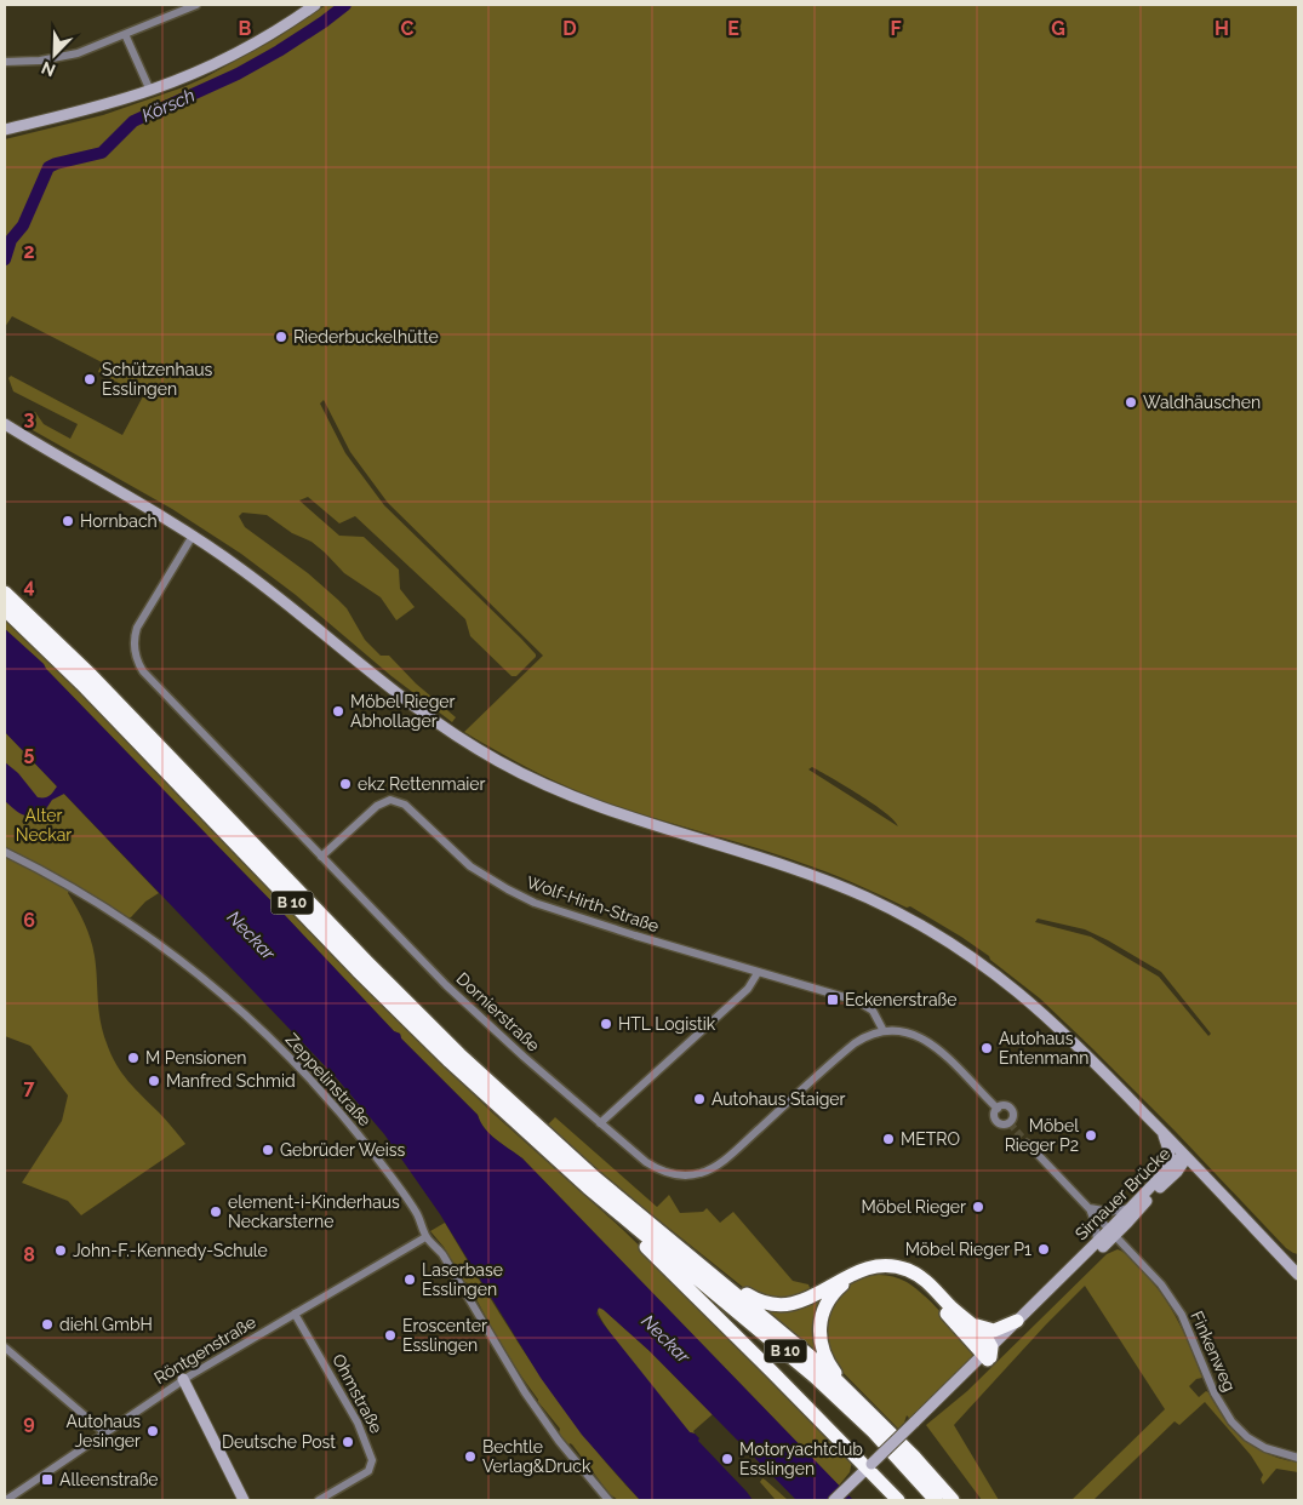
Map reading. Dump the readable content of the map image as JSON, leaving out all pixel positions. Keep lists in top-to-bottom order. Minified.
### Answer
{"streets":{"highway":["B 10"],"main road":["Sirnauer Brücke"],"street":["Wolf-Hirth-Straße","Dornierstraße","Zeppelinstraße","Röntgenstraße","Finkenweg","Ohmstraße"]},"crossings":[["Wolf-Hirth-Straße","Dornierstraße"],["Zeppelinstraße","Röntgenstraße"],["Sirnauer Brücke","Finkenweg"],["Röntgenstraße","Ohmstraße"]],"water":["Körsch","Neckar"],"parks":["Alter Neckar"],"places":{"other":["Riederbuckelhütte","Schützenhaus Esslingen","Waldhäuschen","Hornbach","Möbel Rieger Abhollager","ekz Rettenmaier","HTL Logistik","Autohaus Entenmann","M Pensionen","Manfred Schmid","Autohaus Staiger","Möbel Rieger P2","METRO","Gebrüder Weiss","Möbel Rieger","element-i-Kinderhaus Neckarsterne","Möbel Rieger P1","John-F.-Kennedy-Schule","Laserbase Esslingen","diehl GmbH","Eroscenter Esslingen","Autohaus Jesinger","Deutsche Post","Bechtle Verlag&Druck","Motoryachtclub Esslingen"],"transit":["Eckenerstraße","Alleenstraße"]},"north":"bottom left","grid":{"columns":["B","C","D","E","F","G","H"],"rows":["2","3","4","5","6","7","8","9"]}}
